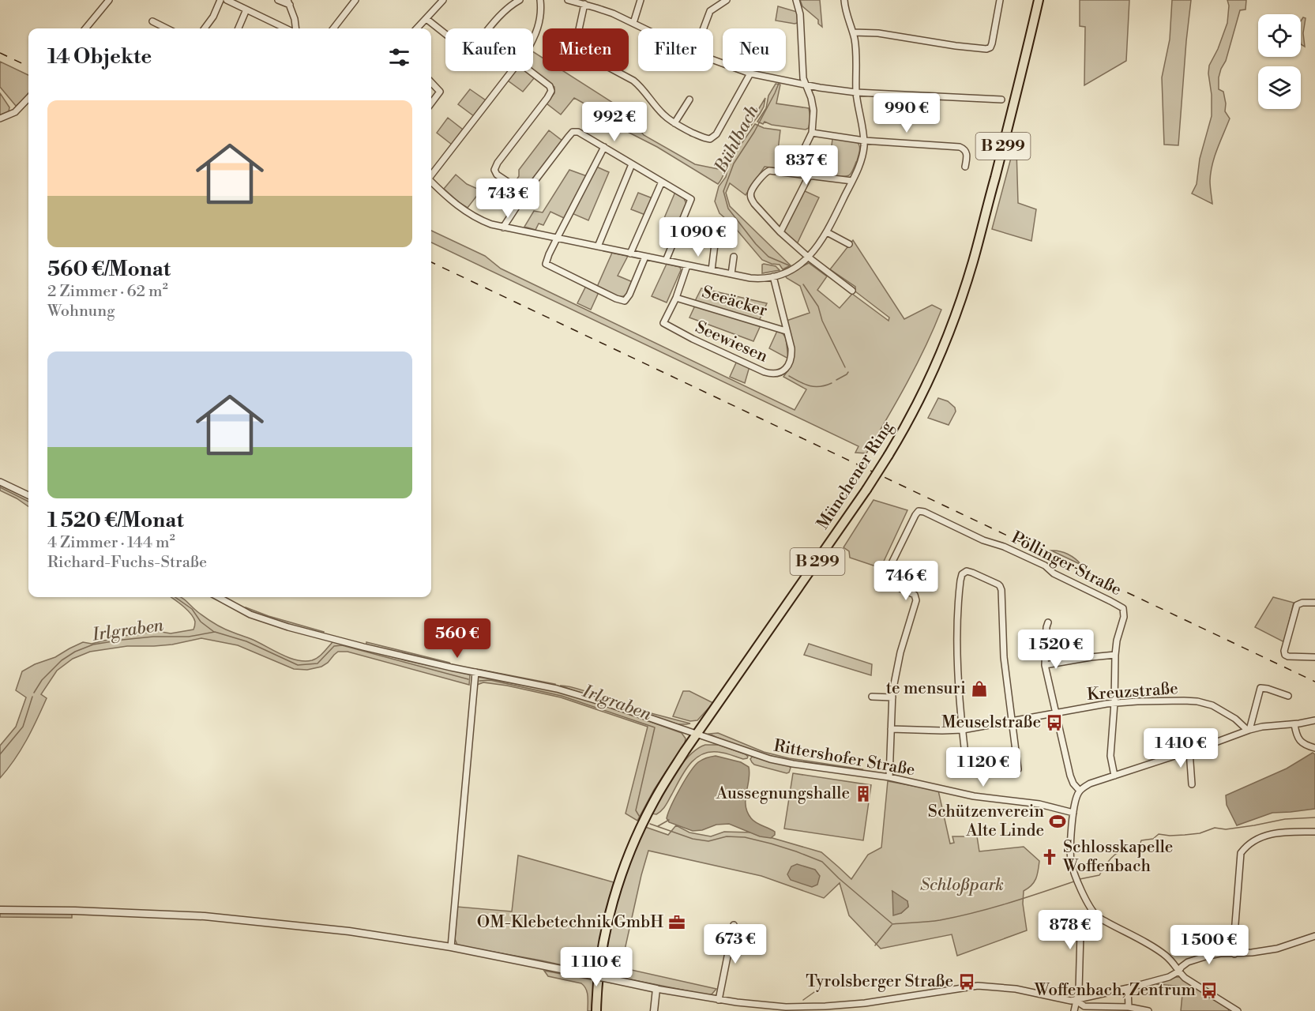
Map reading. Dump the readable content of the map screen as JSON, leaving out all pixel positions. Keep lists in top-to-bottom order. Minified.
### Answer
{"streets":{"main road":["B 299","Münchener Ring"],"street":["Seeäcker","Seewiesen","Pöllinger Straße","Kreuzstraße","Rittershofer Straße"]},"crossings":[["Seeäcker","Seewiesen"],["Münchener Ring","Rittershofer Straße"],["Pöllinger Straße","Kreuzstraße"]],"water":["Bühlbach","Irlgraben"],"parks":["Schloßpark"],"places":{"shop":["te mensuri"],"bus stop":["Meuselstraße","Tyrolsberger Straße","Woffenbach, Zentrum"],"building":["Aussegnungshalle"],"sports":["Schützenverein Alte Linde"],"church":["Schlosskapelle Woffenbach"],"office":["OM-Klebetechnik GmbH"]},"page":{"chip":["Kaufen","Mieten","Filter","Neu"],"heading":"14 Objekte","list":[{"name":"560 €/Monat","note":"2 Zimmer · 62 m² · Wohnung"},{"name":"1 520 €/Monat","note":"4 Zimmer · 144 m² · Richard-Fuchs-Straße"}],"price":["990 €","992 €","837 €","743 €","1 090 €","746 €","560 €","1 520 €","1 410 €","1 120 €","878 €","673 €","1 500 €","1 110 €"]}}
